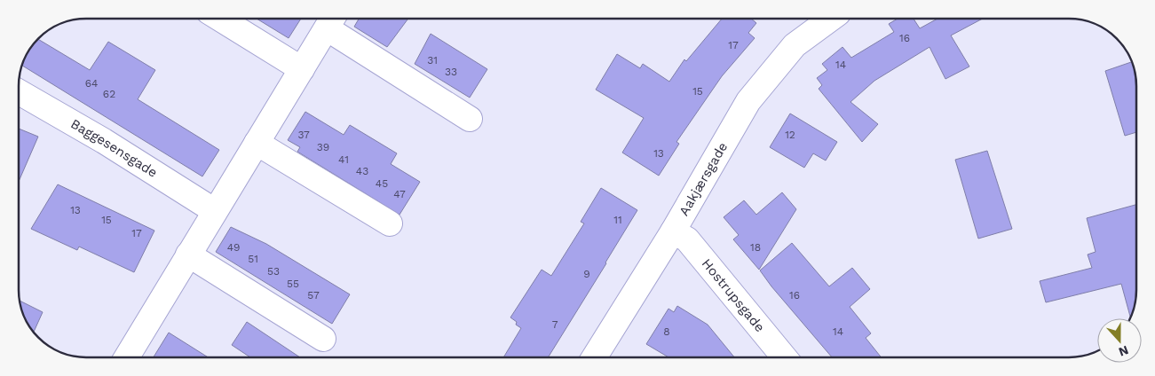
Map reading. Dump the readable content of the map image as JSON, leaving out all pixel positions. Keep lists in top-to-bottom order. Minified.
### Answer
{"streets":{"street":["Baggesensgade","Aakjærsgade","Hostrupsgade"]},"crossings":[["Aakjærsgade","Hostrupsgade"]],"house_numbers":["16","17","31","14","33","64","15","62","37","12","39","13","41","43","45","47","13","15","11","17","49","18","51","53","9","55","57","16","7","8","14"],"north":"bottom"}
